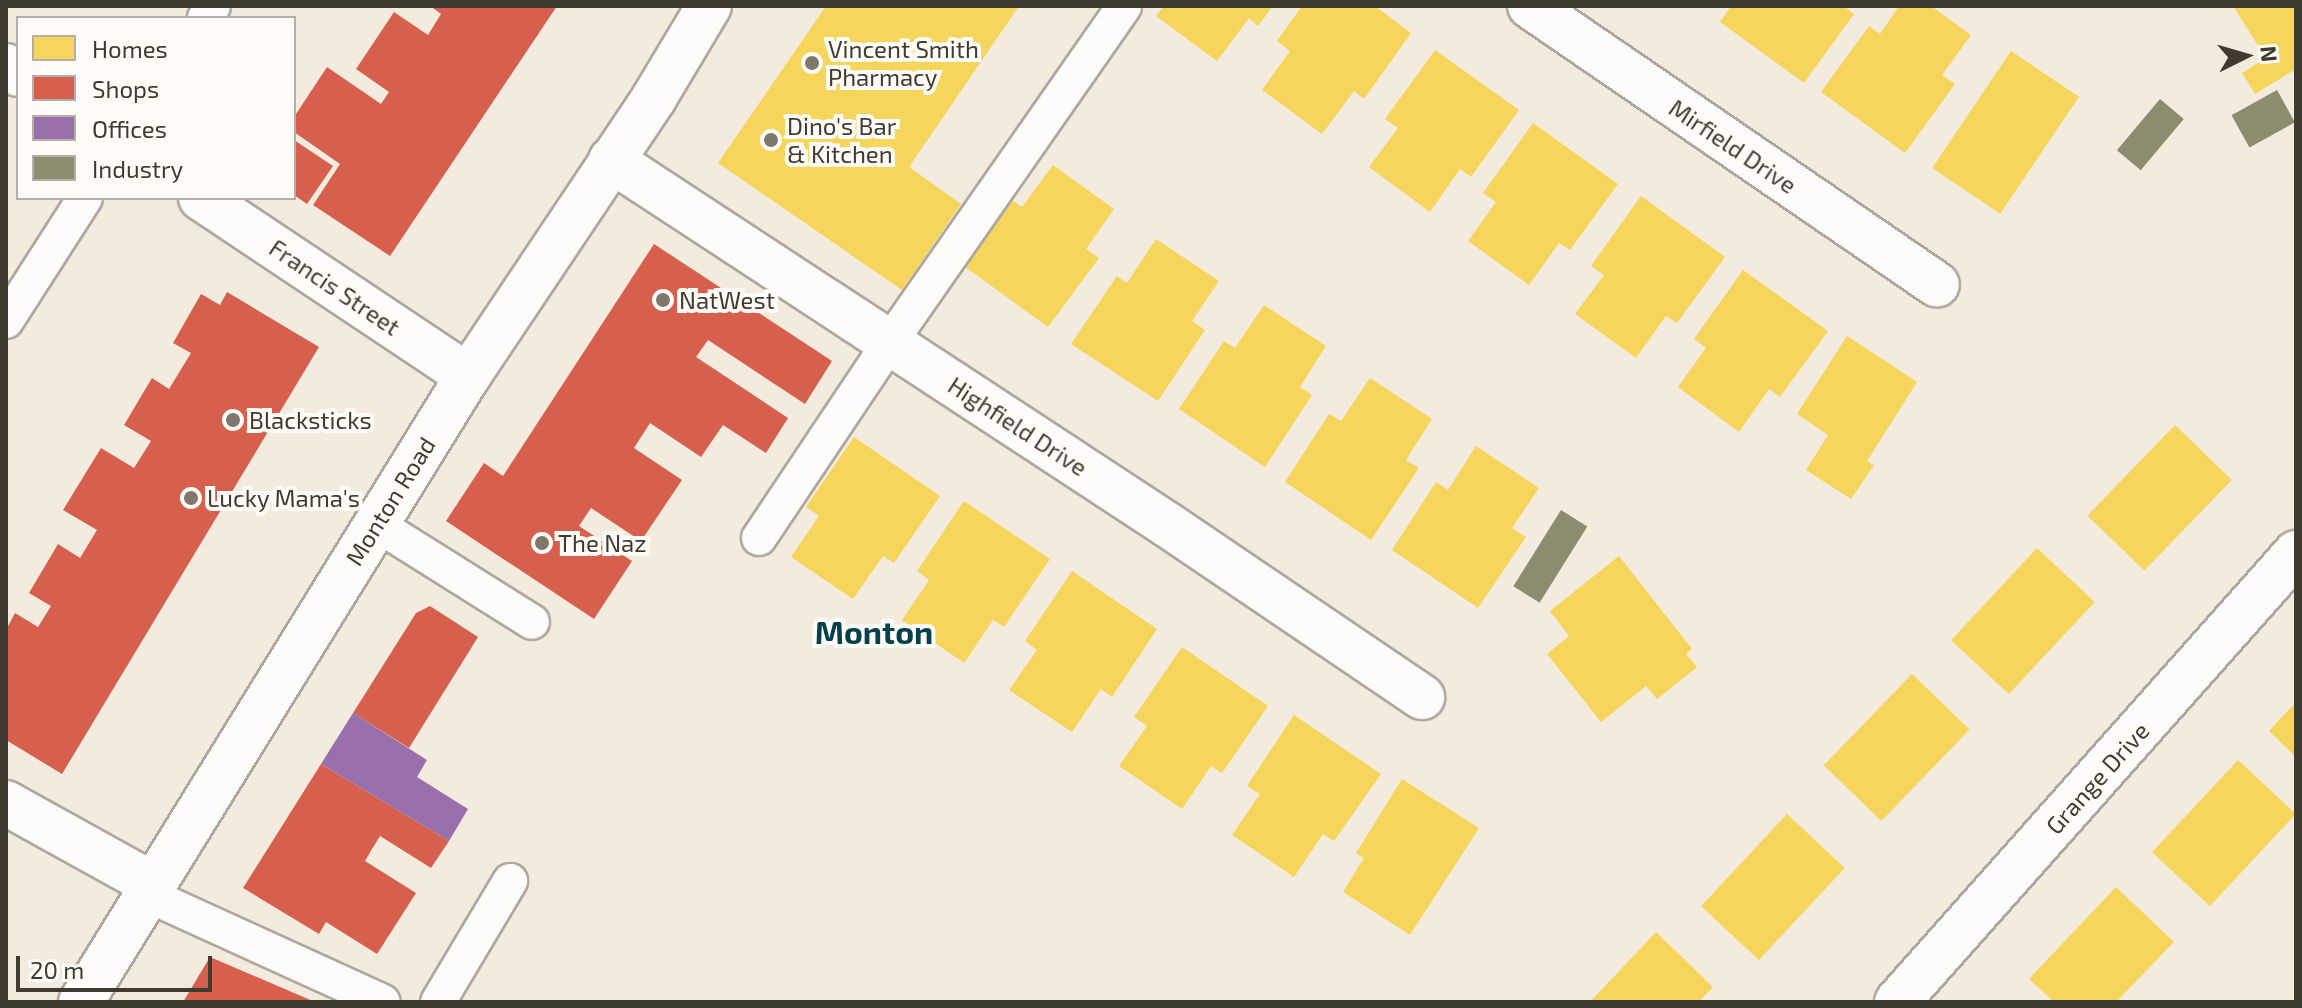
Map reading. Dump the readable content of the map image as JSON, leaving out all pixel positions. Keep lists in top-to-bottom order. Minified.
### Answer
{"streets":{"street":["Mirfield Drive","Francis Street","Highfield Drive","Monton Road","Grange Drive"]},"crossings":[["Francis Street","Monton Road"],["Highfield Drive","Monton Road"]],"districts":["Monton"],"places":["Vincent Smith Pharmacy","Dino's Bar & Kitchen","NatWest","Blacksticks","Lucky Mama's","The Naz"],"legend":["Homes","Shops","Offices","Industry"],"scale_bar":"20 m","north":"right"}
